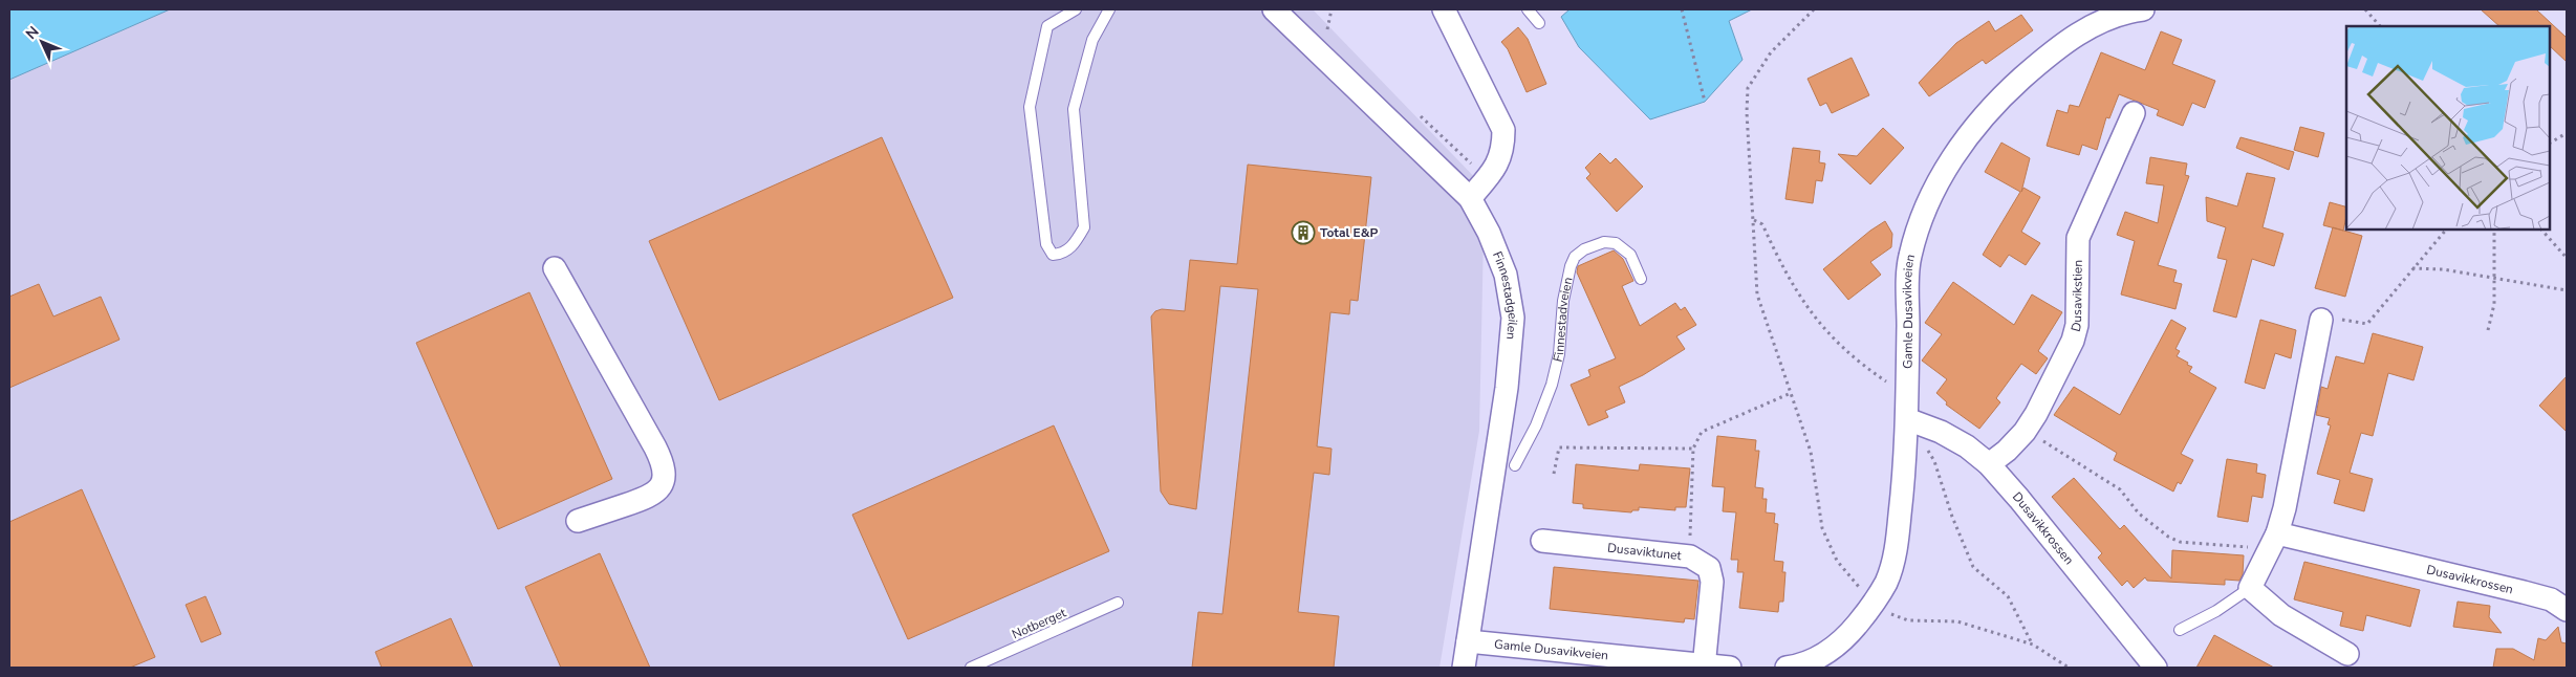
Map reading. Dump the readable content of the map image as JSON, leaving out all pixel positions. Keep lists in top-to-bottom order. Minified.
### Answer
{"streets":{"street":["Finnestadgeilen","Dusavikstien","Gamle Dusavikveien","Dusavikkrossen","Dusaviktunet"],"lane":["Finnestadveien","Notberget"]},"crossings":[["Finnestadgeilen","Gamle Dusavikveien"],["Dusavikstien","Dusavikkrossen"],["Gamle Dusavikveien","Dusavikkrossen"],["Gamle Dusavikveien","Dusaviktunet"]],"places":{"building":["Total E&P"]},"north":"top left"}
